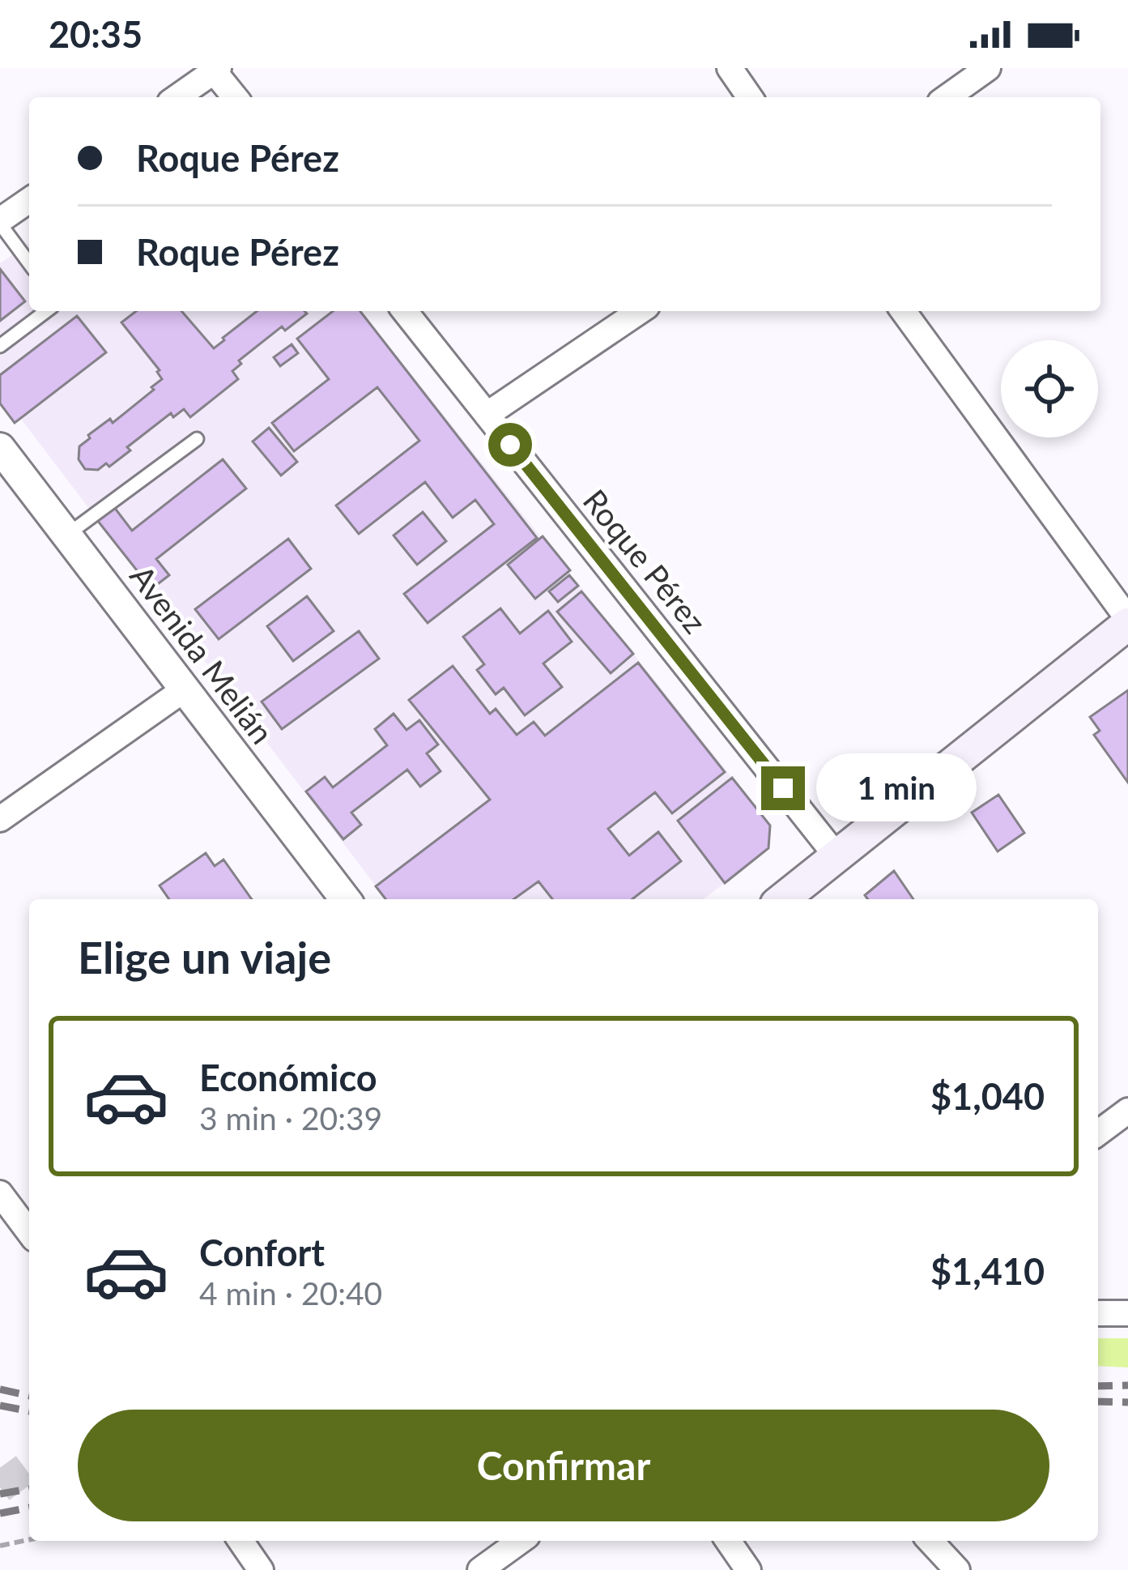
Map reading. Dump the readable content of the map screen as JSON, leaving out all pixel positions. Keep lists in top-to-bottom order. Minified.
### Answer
{"streets":{"street":["Roque Pérez","Avenida Melián"]},"page":{"status":"20:35","banner":["Roque Pérez","Roque Pérez"],"bubble":"1 min","heading":"Elige un viaje","list":[{"name":"Económico","note":"3 min · 20:39","value":"$1,040"},{"name":"Confort","note":"4 min · 20:40","value":"$1,410"}],"buttons":"Confirmar"}}
